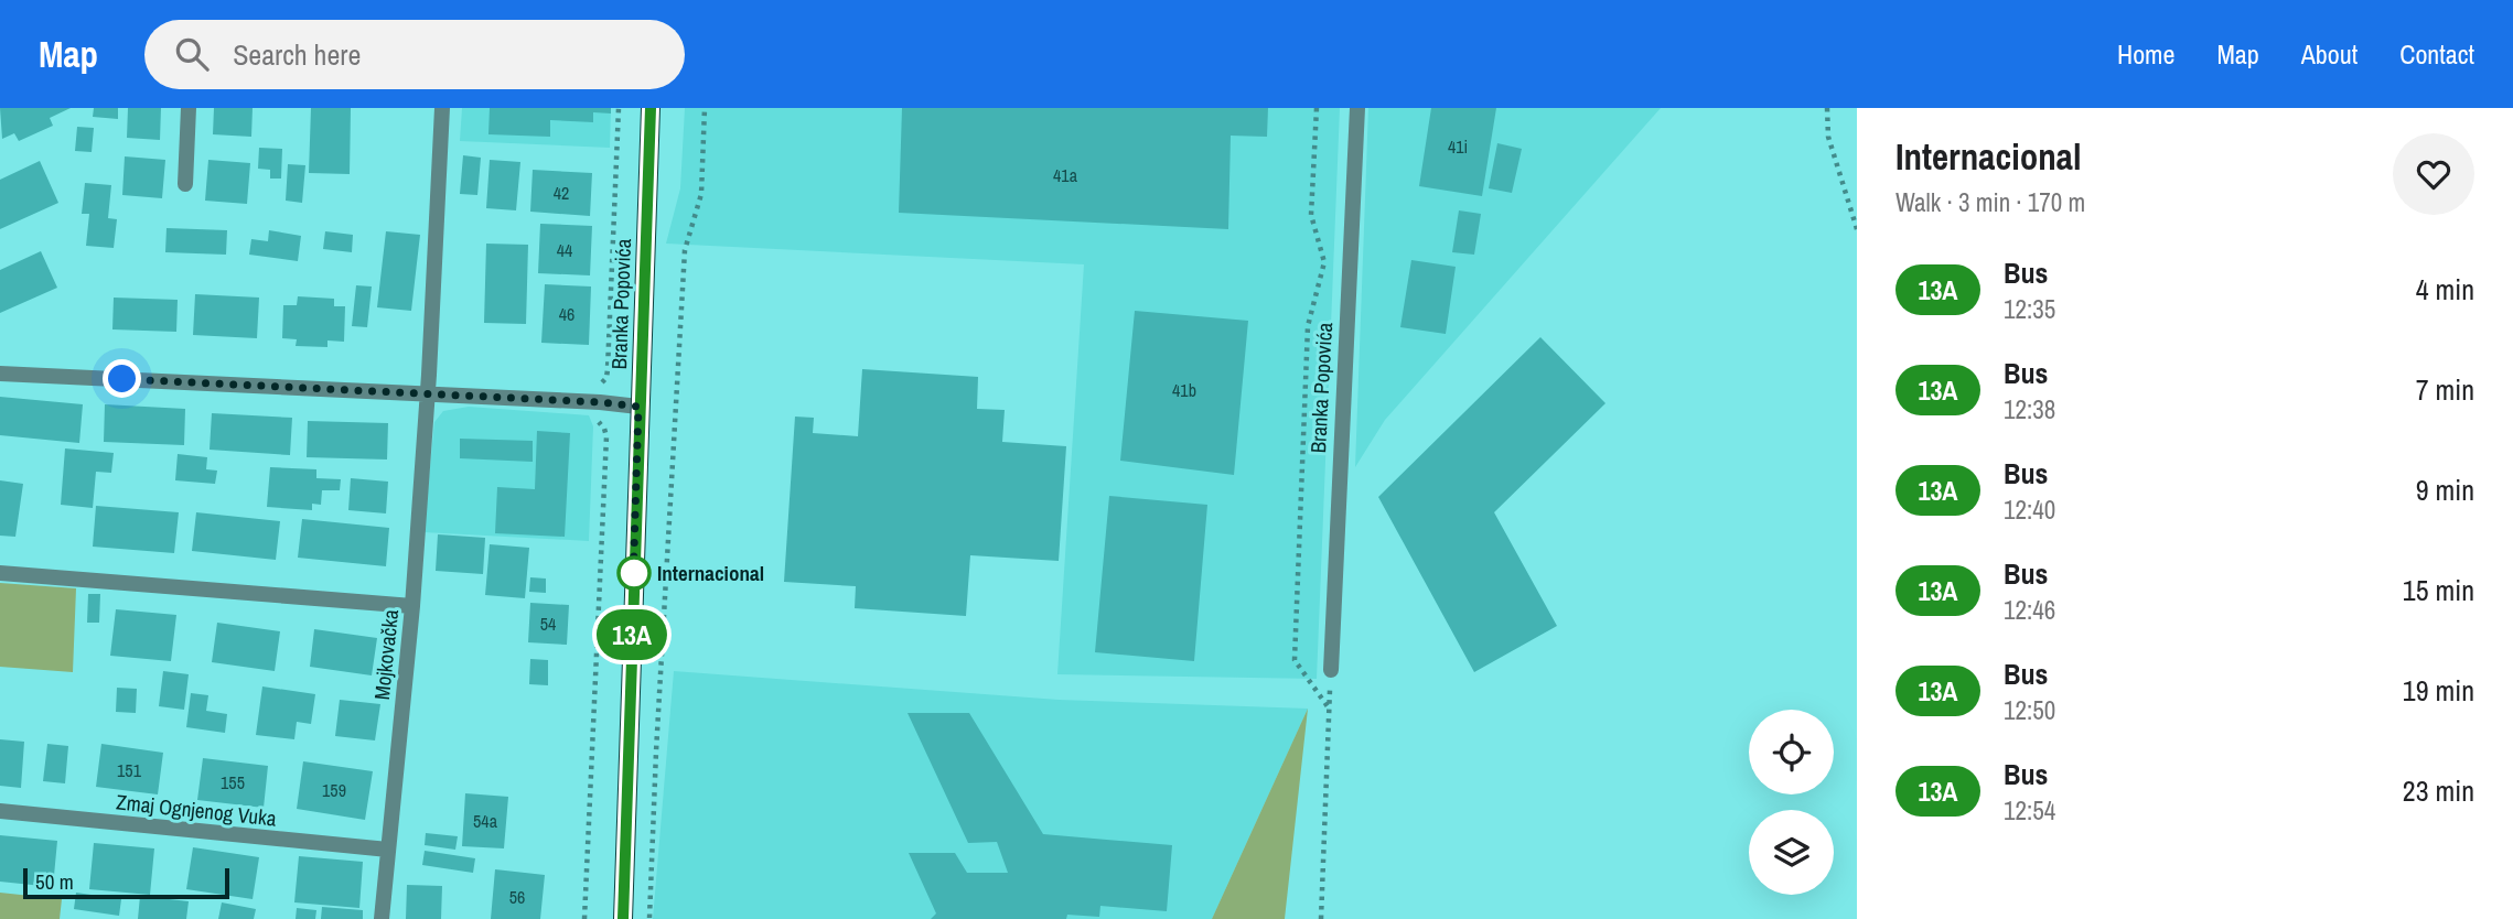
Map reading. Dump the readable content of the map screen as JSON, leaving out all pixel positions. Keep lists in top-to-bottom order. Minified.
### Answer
{"streets":{"main road":["Branka Popovića"],"street":["Mojkovačka","Zmaj Ognjenog Vuka"]},"crossings":[["Mojkovačka","Zmaj Ognjenog Vuka"]],"places":["Internacional"],"lines":["bus line 13A"],"house_numbers":["41i","41a","42","44","46","41b","54","151","155","159","54a","56"],"scale_bar":"50 m","page":{"header":"Map","search":"Search here","nav":["Home","Map","About","Contact"],"on_map":"13A","heading":["Internacional","Walk · 3 min · 170 m"],"list":[{"mark":"13A","name":"Bus","note":"12:35","value":"4 min"},{"mark":"13A","name":"Bus","note":"12:38","value":"7 min"},{"mark":"13A","name":"Bus","note":"12:40","value":"9 min"},{"mark":"13A","name":"Bus","note":"12:46","value":"15 min"},{"mark":"13A","name":"Bus","note":"12:50","value":"19 min"},{"mark":"13A","name":"Bus","note":"12:54","value":"23 min"}],"scale":"50 m"}}
